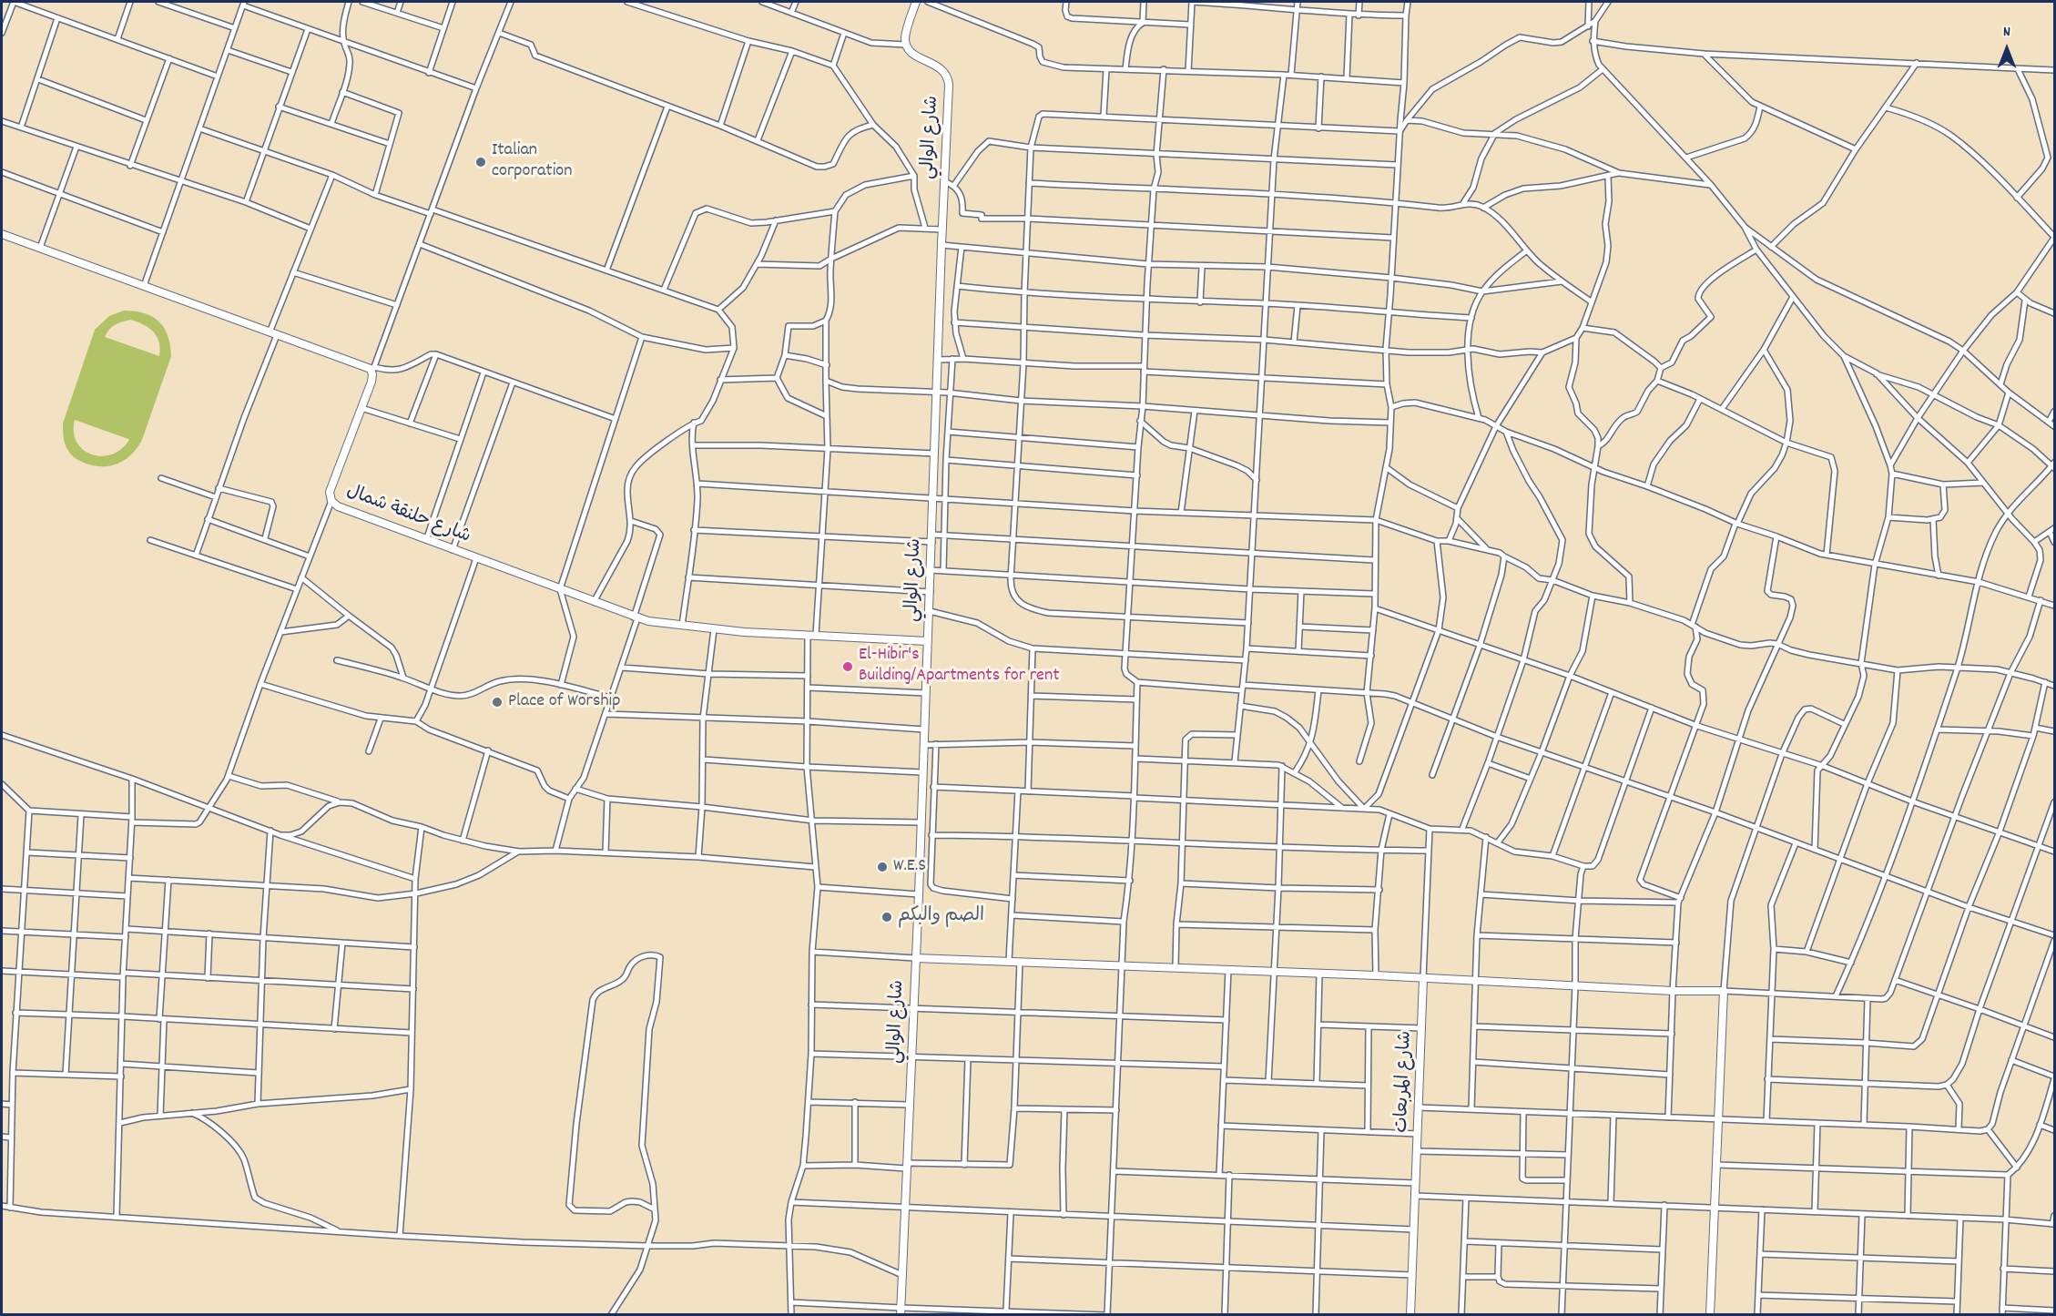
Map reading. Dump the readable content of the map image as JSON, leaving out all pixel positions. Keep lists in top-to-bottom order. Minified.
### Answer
{"streets":{"street":["شارع الوالي","شارع حلنقة شمال","شارع المربعات"]},"crossings":[["شارع الوالي","شارع حلنقة شمال"]],"places":["Italian corporation","El-Hibir's Building/Apartments for rent","Place of Worship","W.E.S","الصم والبكم"],"north":"top"}
